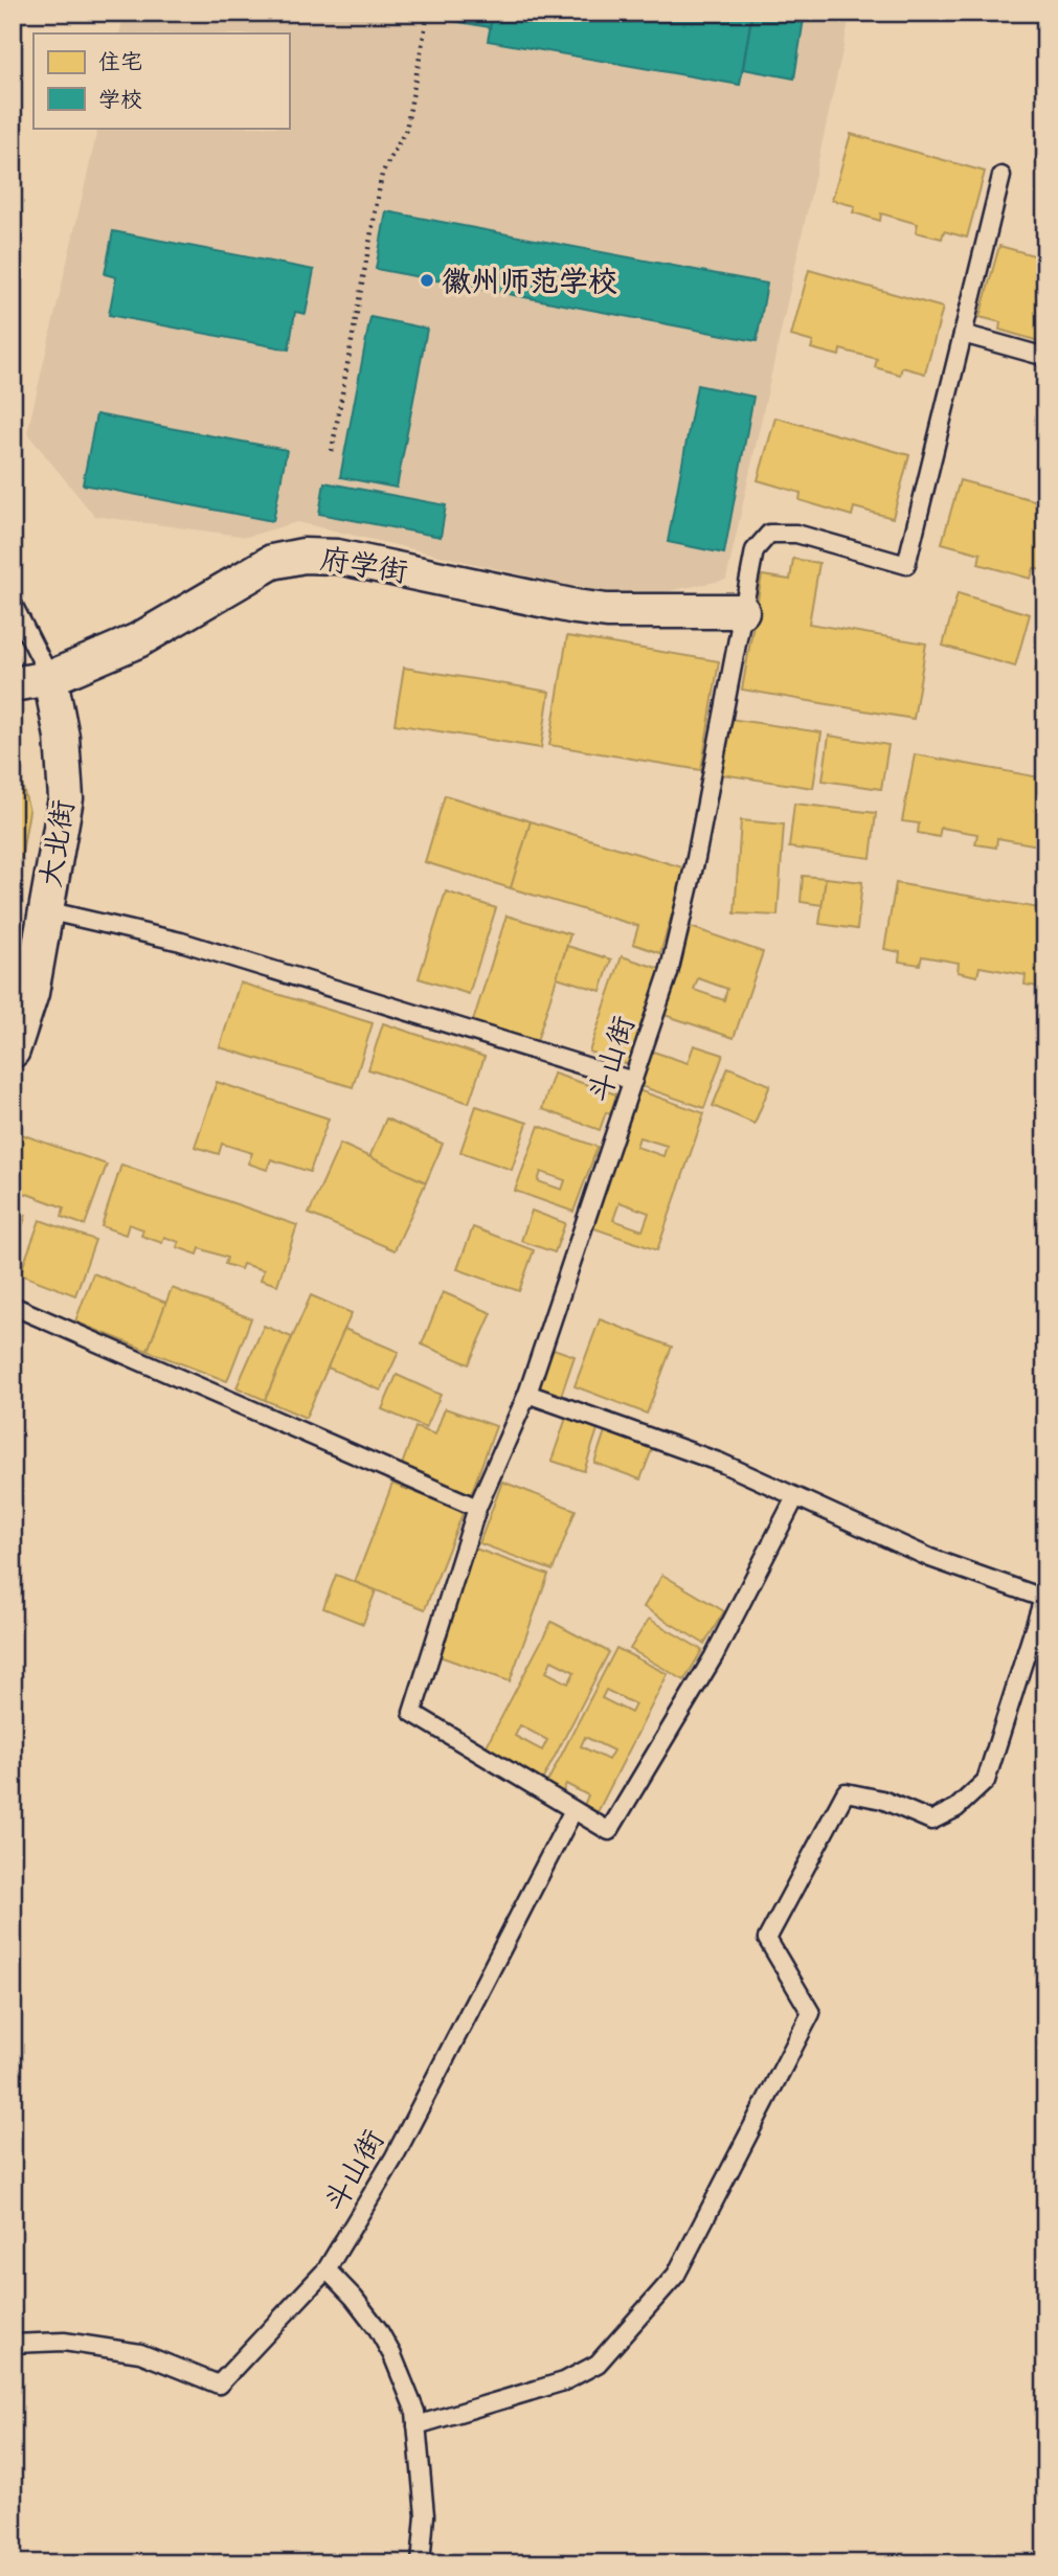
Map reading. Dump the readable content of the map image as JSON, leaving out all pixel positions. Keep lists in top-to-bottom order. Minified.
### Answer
{"streets":{"street":["府学街","大北街"],"lane":["斗山街"]},"crossings":[["府学街","大北街"],["府学街","斗山街"]],"places":["徽州师范学校"],"legend":["住宅","学校"]}
